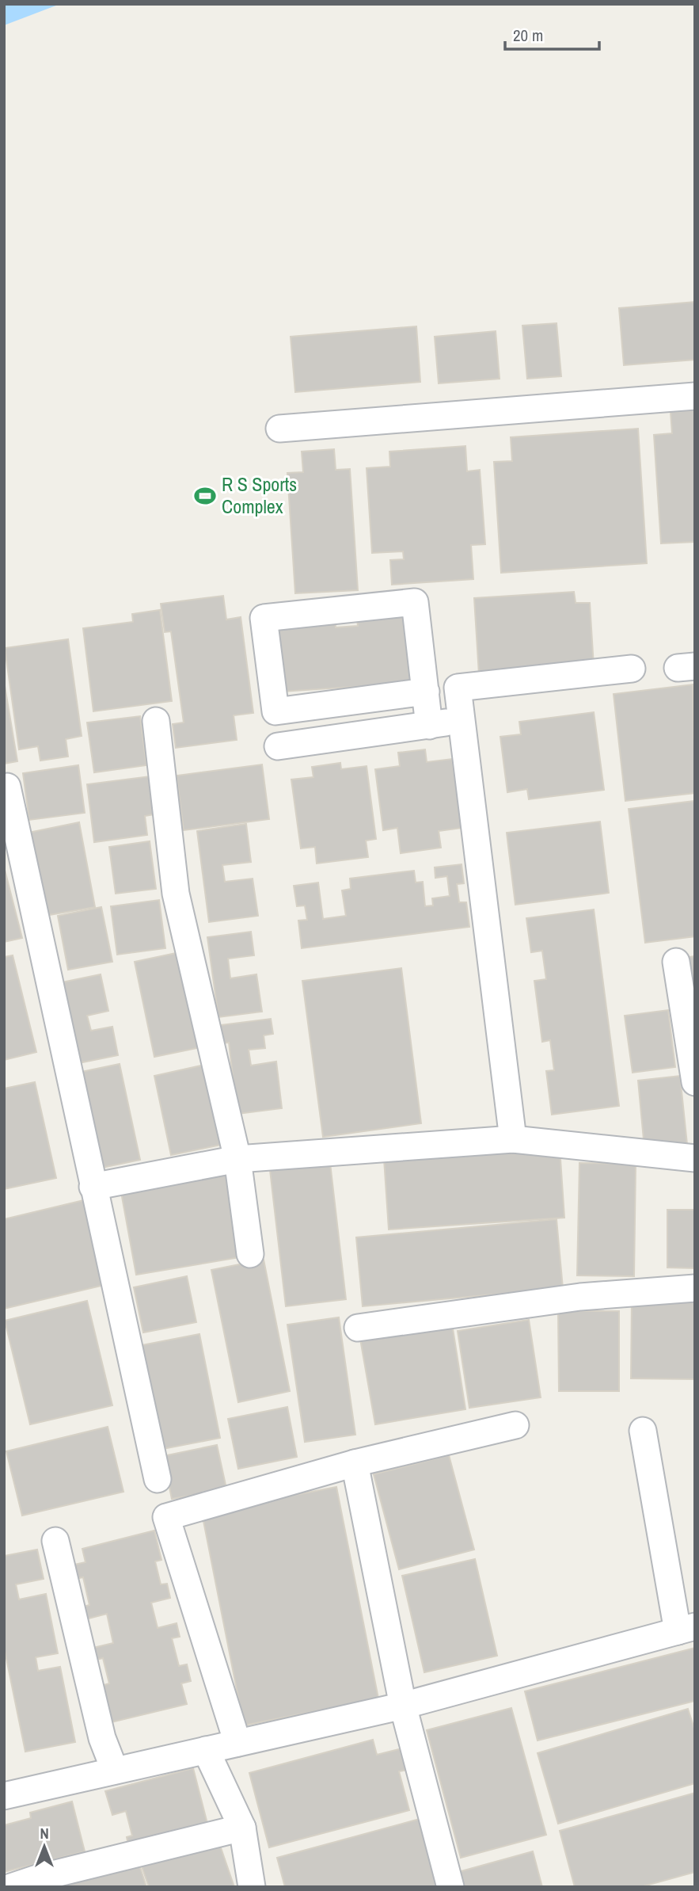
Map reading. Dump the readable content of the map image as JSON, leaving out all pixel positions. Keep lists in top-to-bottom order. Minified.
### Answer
{"places":{"sports":["R S Sports Complex"]},"scale_bar":"20 m","north":"top"}
